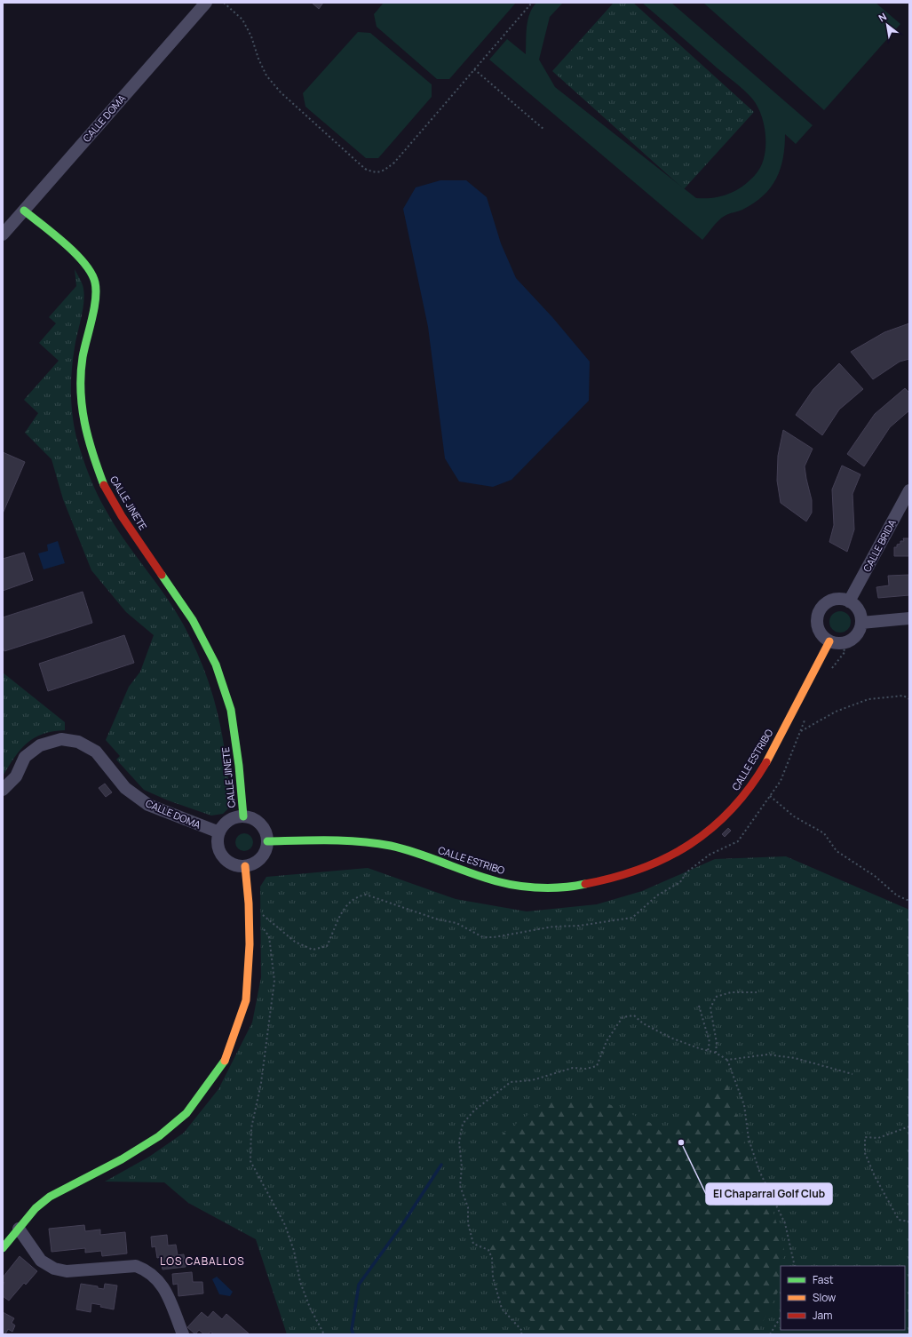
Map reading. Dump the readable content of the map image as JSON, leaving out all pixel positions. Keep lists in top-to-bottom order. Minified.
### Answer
{"streets":{"street":["CALLE DOMA","CALLE JINETE","CALLE BRIDA","CALLE ESTRIBO"]},"crossings":[["CALLE DOMA","CALLE JINETE"],["CALLE DOMA","CALLE ESTRIBO"],["CALLE JINETE","CALLE ESTRIBO"],["CALLE BRIDA","CALLE ESTRIBO"]],"districts":["LOS CABALLOS"],"places":["El Chaparral Golf Club"],"legend":["Fast","Slow","Jam"],"north":"top left"}
